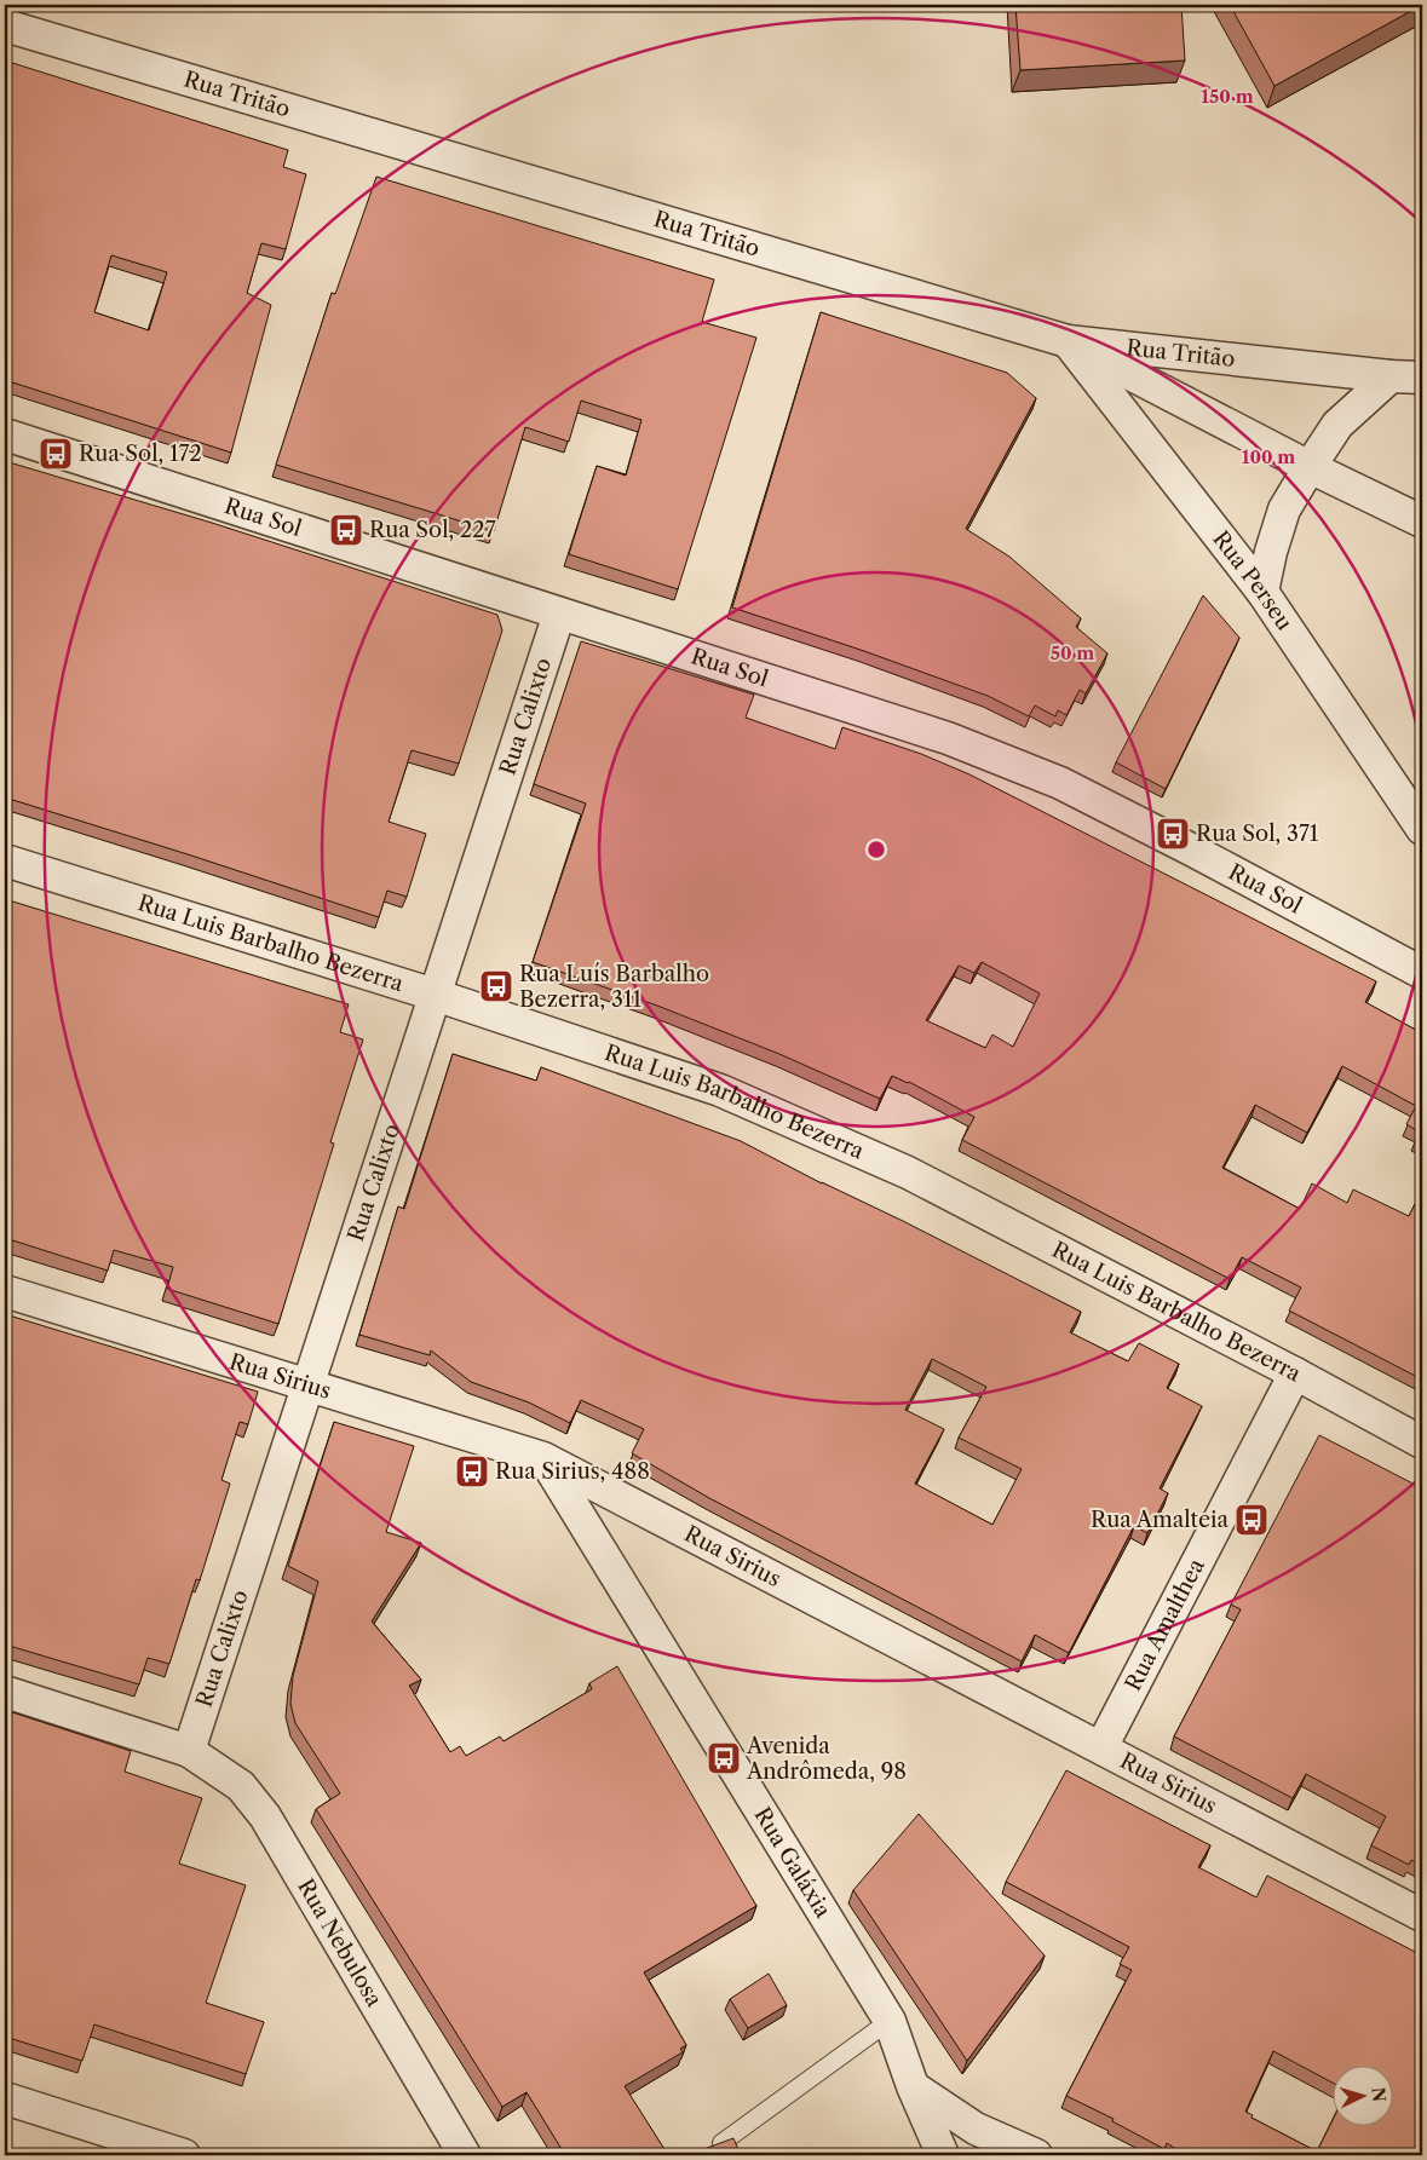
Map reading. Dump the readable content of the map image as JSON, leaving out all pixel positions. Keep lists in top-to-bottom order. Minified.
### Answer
{"streets":{"street":["Rua Tritão","Rua Sol","Rua Perseu","Rua Calixto","Rua Luis Barbalho Bezerra","Rua Sirius","Rua Amalthea","Rua Galáxia","Rua Nebulosa"]},"crossings":[["Rua Tritão","Rua Perseu"],["Rua Sol","Rua Calixto"],["Rua Calixto","Rua Luis Barbalho Bezerra"],["Rua Calixto","Rua Sirius"],["Rua Calixto","Rua Nebulosa"],["Rua Luis Barbalho Bezerra","Rua Amalthea"],["Rua Sirius","Rua Amalthea"],["Rua Sirius","Rua Galáxia"]],"places":{"bus stop":["Rua Sol, 172","Rua Sol, 227","Rua Sol, 371","Rua Luís Barbalho Bezerra, 311","Rua Sirius, 488","Rua Amalteia","Avenida Andrômeda, 98"]},"north":"right","rings":["150 m","100 m","50 m"]}
